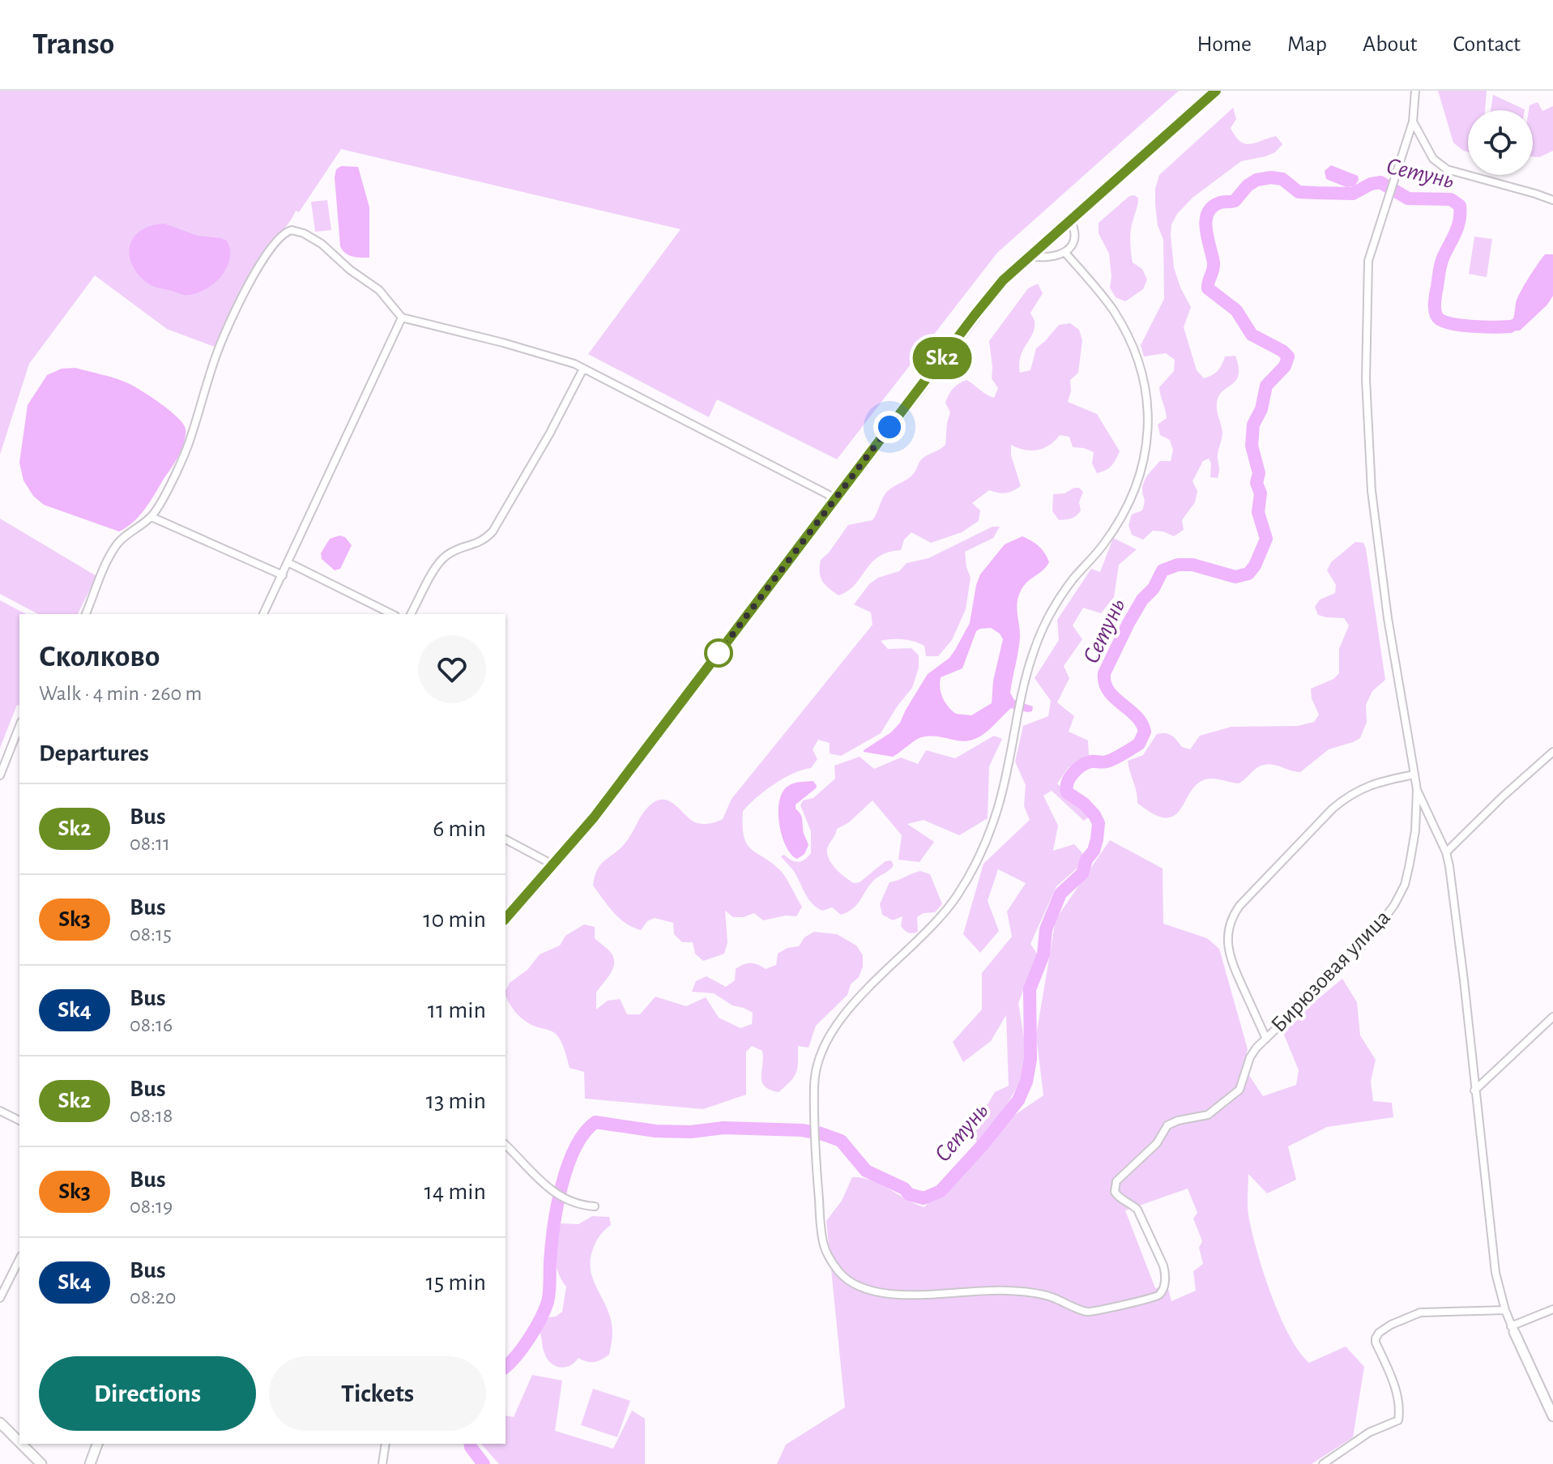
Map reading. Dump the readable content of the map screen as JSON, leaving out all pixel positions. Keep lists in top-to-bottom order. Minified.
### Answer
{"streets":{"street":["Бирюзовая улица"]},"water":["Сетунь"],"lines":["bus line Sk2"],"page":{"header":"Transo","nav":["Home","Map","About","Contact"],"on_map":"Sk2","heading":[["Сколково","Walk · 4 min · 260 m"],"Departures"],"list":[{"mark":"Sk2","name":"Bus","note":"08:11","value":"6 min"},{"mark":"Sk3","name":"Bus","note":"08:15","value":"10 min"},{"mark":"Sk4","name":"Bus","note":"08:16","value":"11 min"},{"mark":"Sk2","name":"Bus","note":"08:18","value":"13 min"},{"mark":"Sk3","name":"Bus","note":"08:19","value":"14 min"},{"mark":"Sk4","name":"Bus","note":"08:20","value":"15 min"}],"buttons":["Directions","Tickets"]}}
